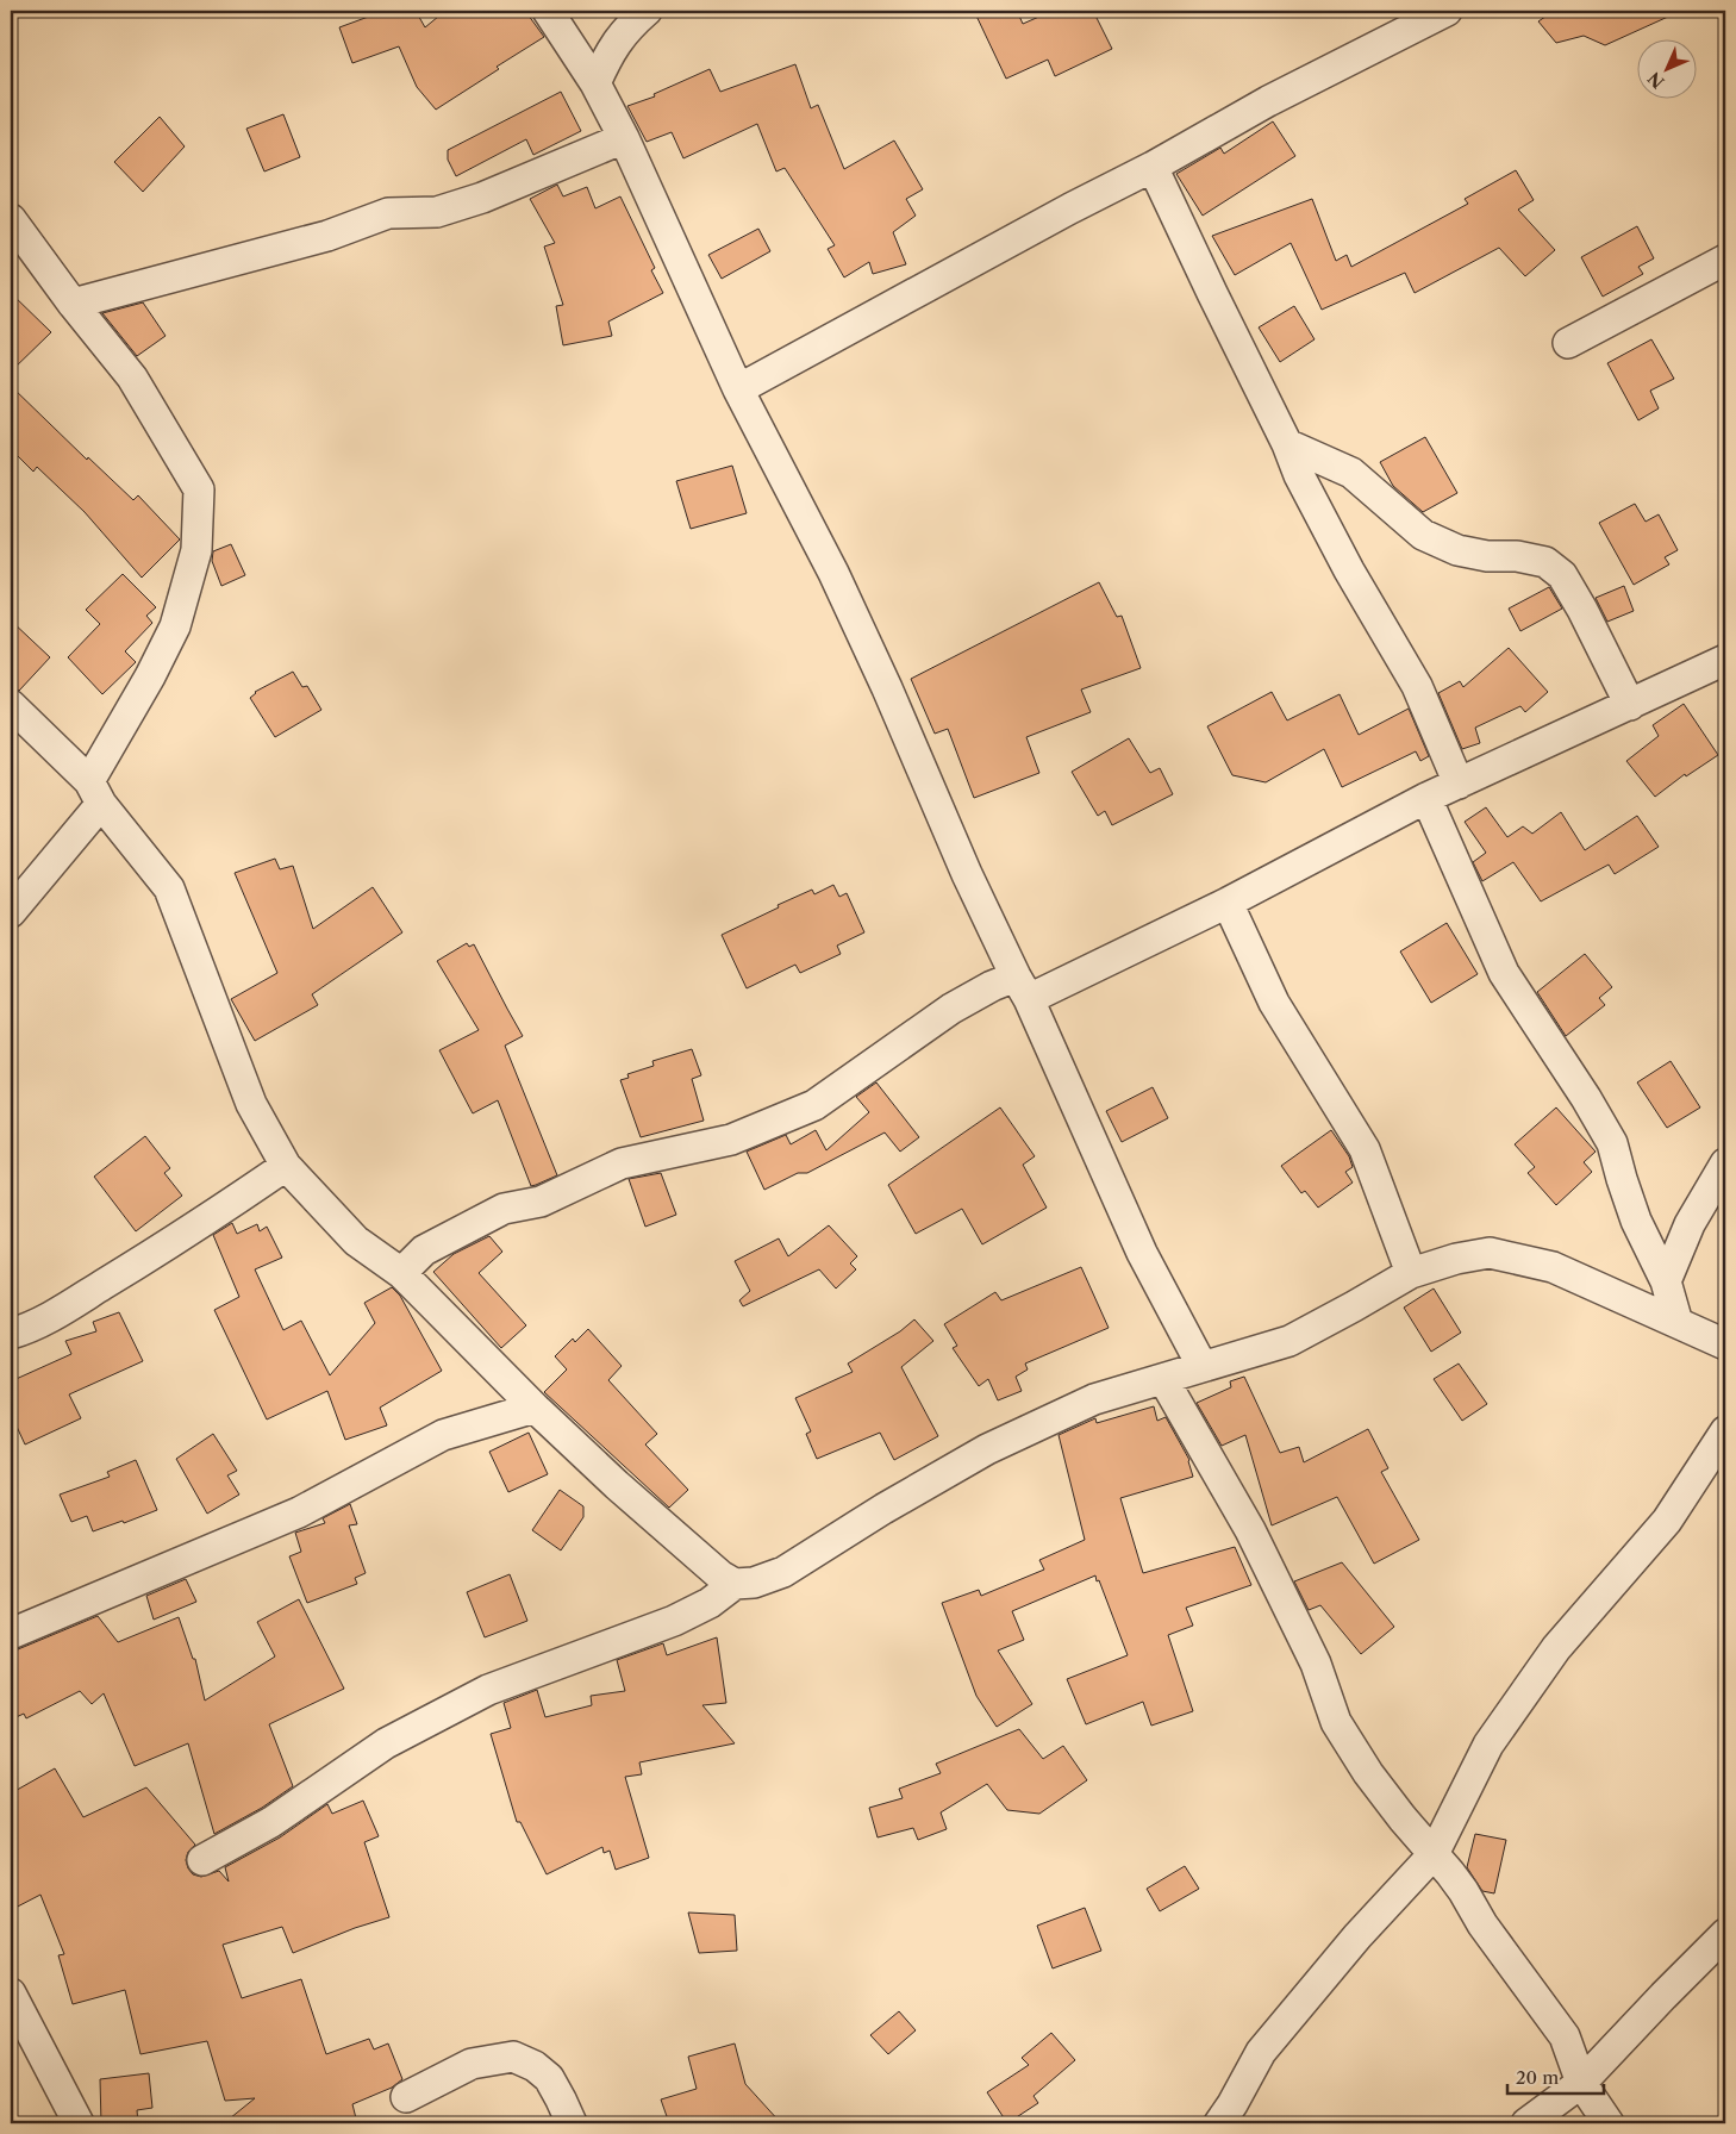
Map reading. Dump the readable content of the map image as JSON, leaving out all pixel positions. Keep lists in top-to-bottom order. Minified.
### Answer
{"scale_bar":"20 m","north":"bottom left"}
